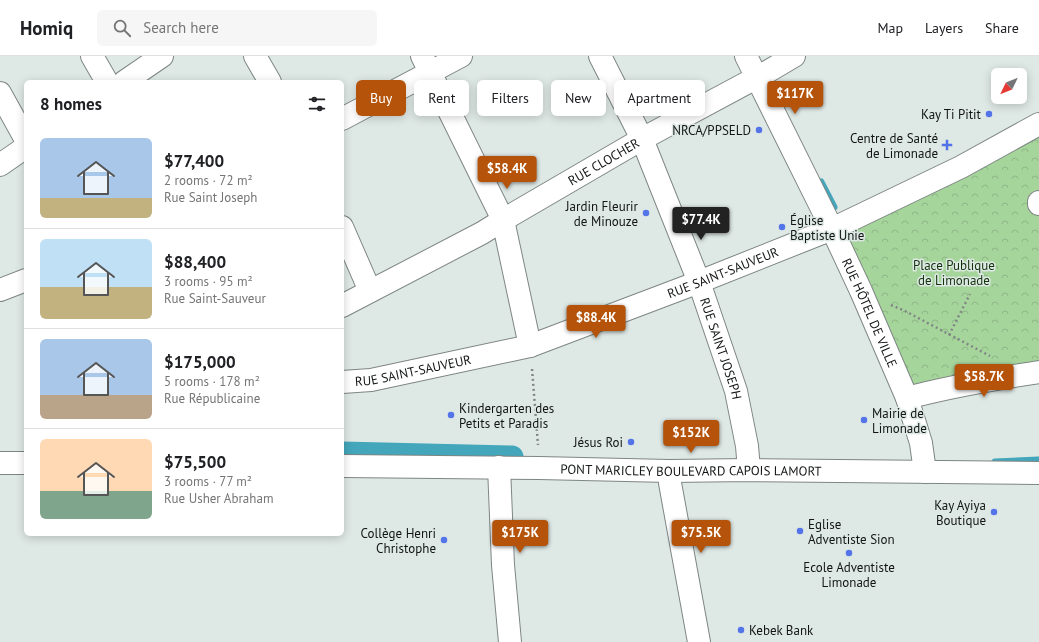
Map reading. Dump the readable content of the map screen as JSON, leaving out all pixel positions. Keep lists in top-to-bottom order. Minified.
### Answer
{"streets":{"street":["RUE CLOCHER","RUE SAINT-SAUVEUR","RUE HÔTEL DE VILLE","RUE SAINT JOSEPH","PONT MARICLEY BOULEVARD CAPOIS LAMORT"]},"crossings":[["RUE CLOCHER","RUE HÔTEL DE VILLE"],["RUE CLOCHER","RUE SAINT JOSEPH"],["RUE SAINT-SAUVEUR","RUE HÔTEL DE VILLE"],["RUE SAINT-SAUVEUR","RUE SAINT JOSEPH"],["RUE HÔTEL DE VILLE","PONT MARICLEY BOULEVARD CAPOIS LAMORT"],["RUE SAINT JOSEPH","PONT MARICLEY BOULEVARD CAPOIS LAMORT"]],"parks":["Place Publique de Limonade"],"places":{"other":["Kay Ti Pitit","NRCA/PPSELD","Jardin Fleurir de Minouze","Église Baptiste Unie","Kindergarten des Petits et Paradis","Mairie de Limonade","Jésus Roi","Kay Ayiya Boutique","Eglise Adventiste Sion","Collège Henri Christophe","Ecole Adventiste Limonade","Kebek Bank"],"health":["Centre de Santé de Limonade"]},"north":"bottom left","page":{"header":"Homiq","search":"Search here","nav":["Map","Layers","Share"],"chip":["Buy","Rent","Filters","New","Apartment"],"heading":"8 homes","price":["$117K","$58.4K","$77.4K","$88.4K","$58.7K","$152K","$175K","$75.5K"],"list":[{"name":"$77,400","note":"2 rooms · 72 m² · Rue Saint Joseph"},{"name":"$88,400","note":"3 rooms · 95 m² · Rue Saint-Sauveur"},{"name":"$175,000","note":"5 rooms · 178 m² · Rue Républicaine"},{"name":"$75,500","note":"3 rooms · 77 m² · Rue Usher Abraham"}]}}
